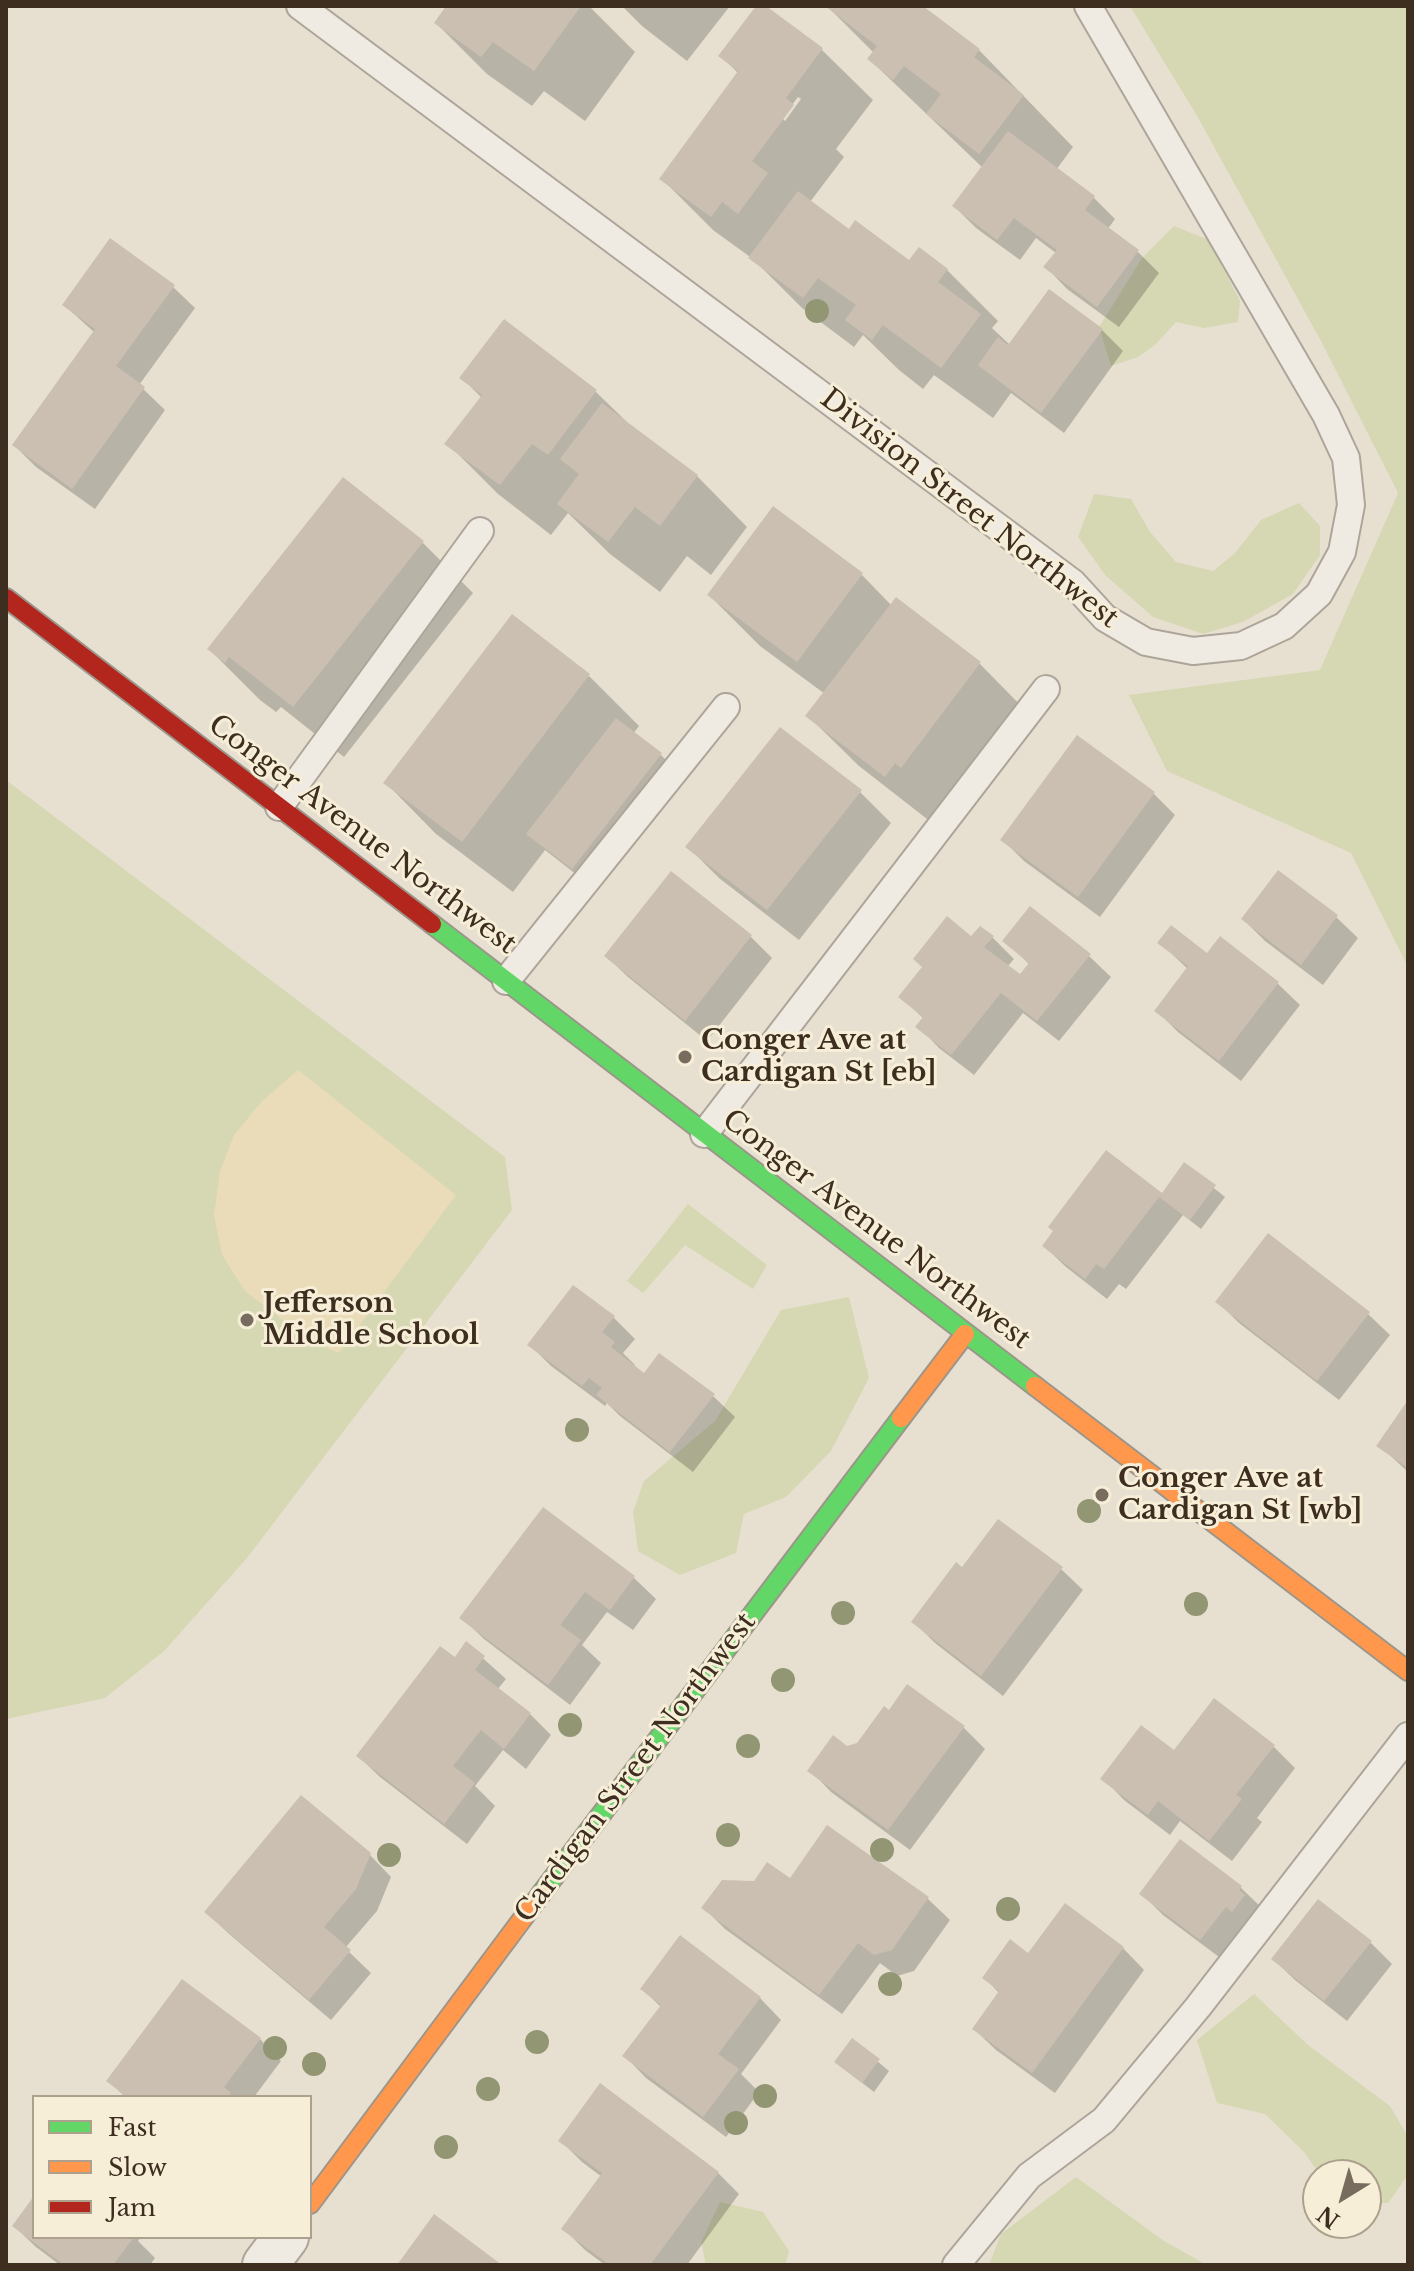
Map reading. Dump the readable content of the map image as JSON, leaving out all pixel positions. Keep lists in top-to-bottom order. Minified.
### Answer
{"streets":{"street":["Conger Avenue Northwest","Cardigan Street Northwest"],"lane":["Division Street Northwest"]},"crossings":[["Conger Avenue Northwest","Cardigan Street Northwest"]],"places":["Conger Ave at Cardigan St [eb]","Jefferson Middle School","Conger Ave at Cardigan St [wb]"],"legend":["Fast","Slow","Jam"],"north":"bottom left"}
